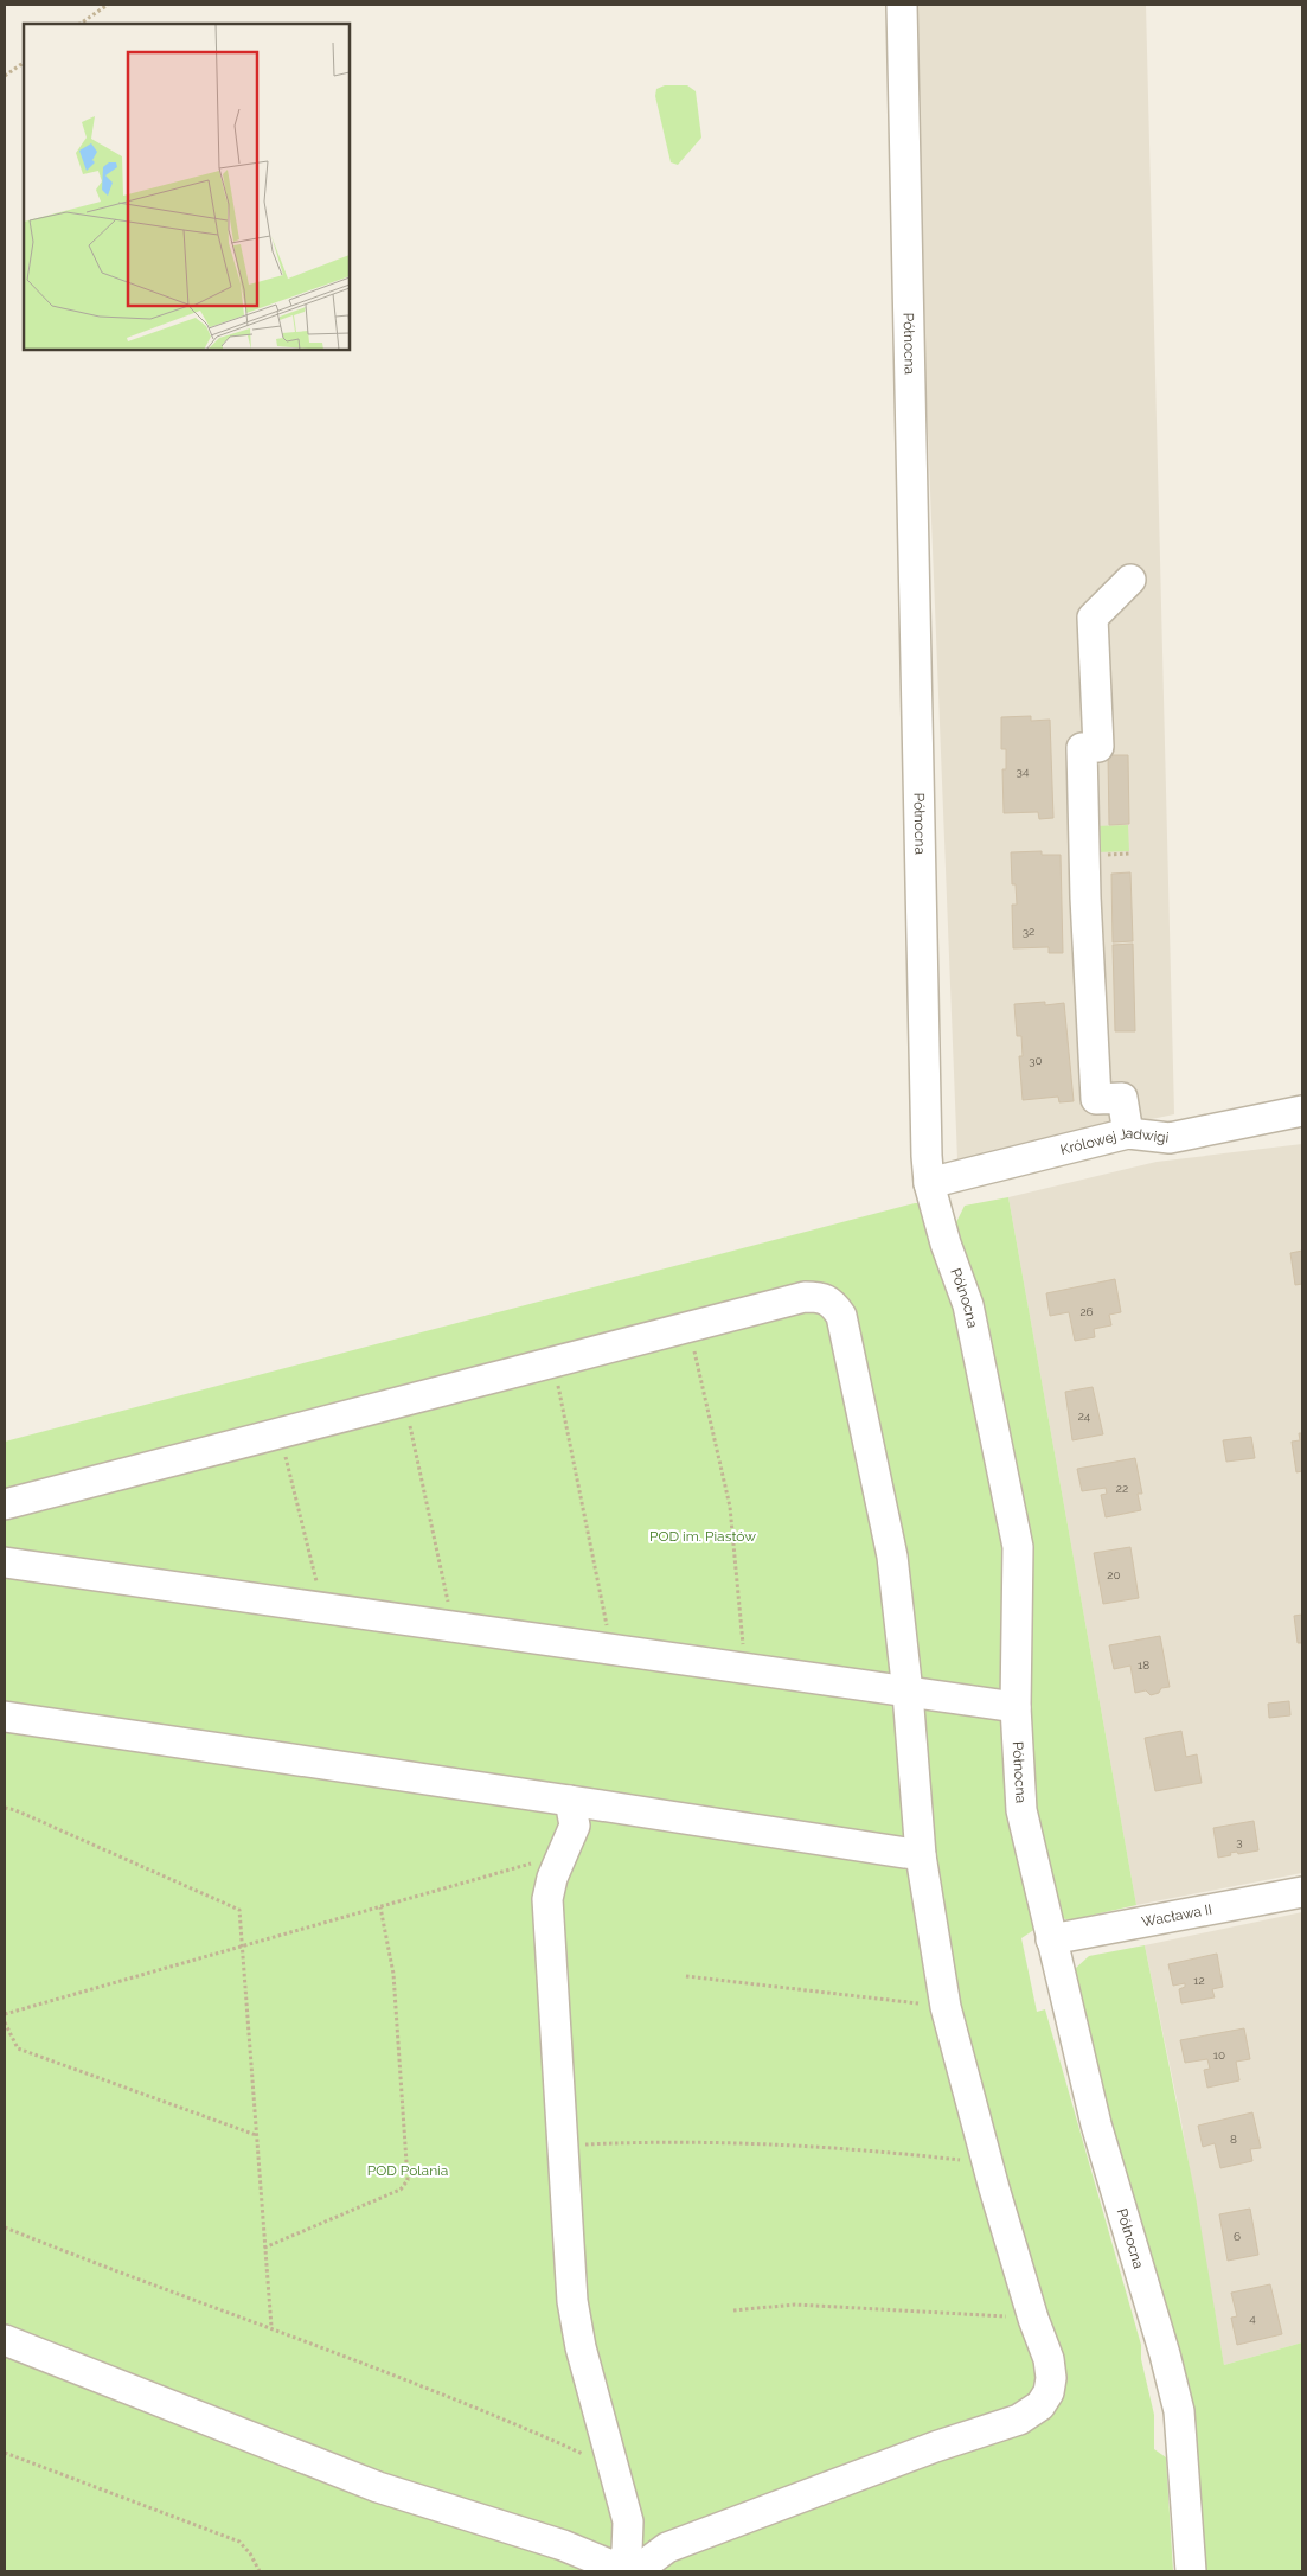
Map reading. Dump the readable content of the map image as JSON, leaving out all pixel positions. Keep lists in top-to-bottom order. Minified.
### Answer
{"streets":{"street":["Północna","Królowej Jadwigi","Wacława II"]},"crossings":[["Północna","Królowej Jadwigi"],["Północna","Wacława II"]],"parks":["POD im. Piastów","POD Polania"],"house_numbers":["34","32","30","26","24","22","20","18","3","12","10","8","6","4"]}
